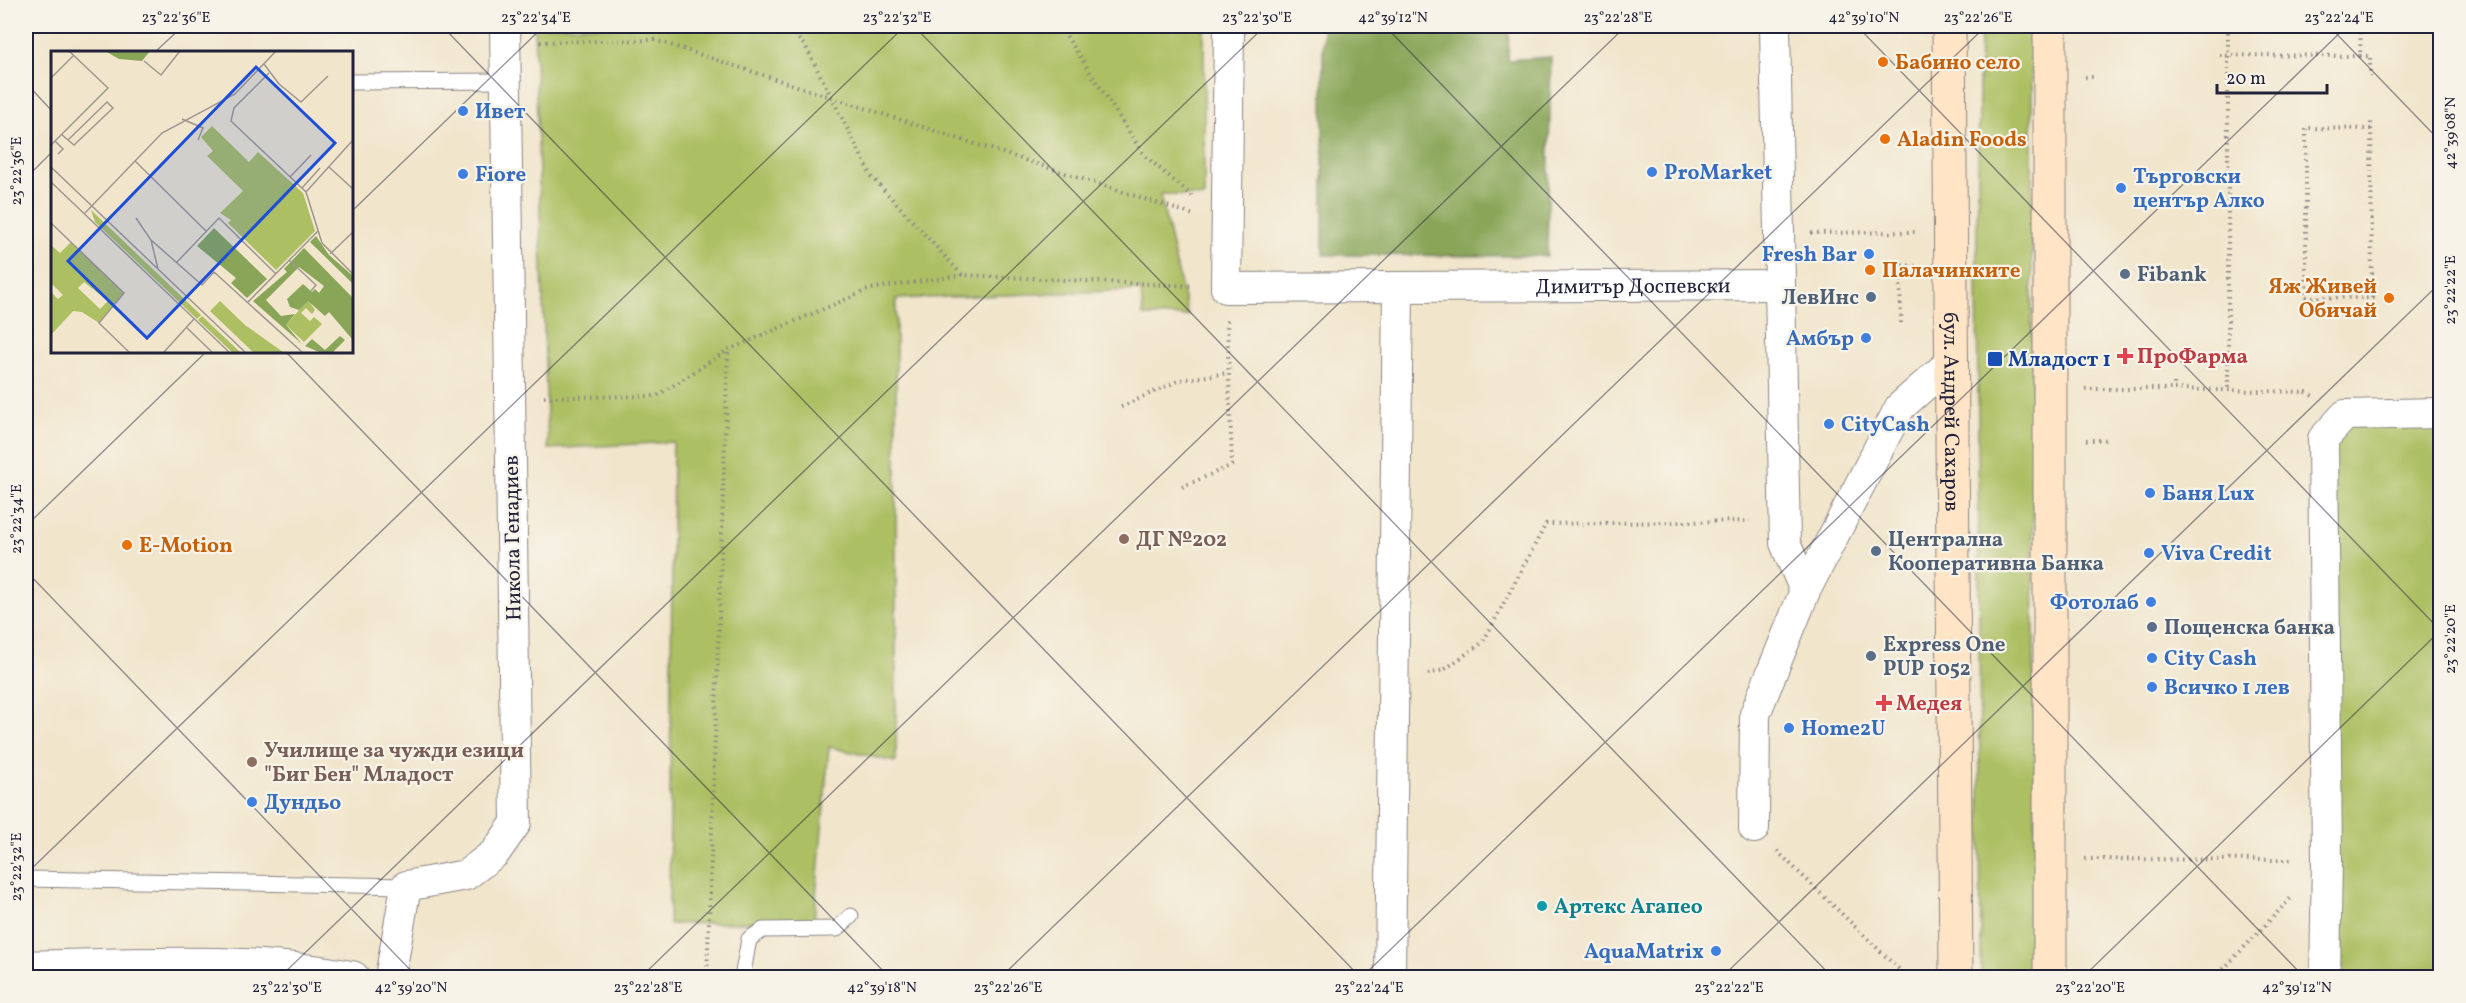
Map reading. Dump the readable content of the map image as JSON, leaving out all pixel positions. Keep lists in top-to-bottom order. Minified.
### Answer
{"streets":{"main road":["бул. Андрей Сахаров"],"street":["Димитър Доспевски","Никола Генадиев"]},"places":{"other":["Бабино село","Ивет","Aladin Foods","ProMarket","Fiore","Търговски център Алко","Fresh Bar","Палачинките","Fibank","ЛевИнс","Яж Живей Обичай","Амбър","CityCash","Баня Lux","ДГ №202","E-Motion","Централна Кооперативна Банка","Viva Credit","Фотолаб","Пощенска банка","Express One PUP 1052","City Cash","Всичко 1 лев","Home2U","Училище за чужди езици \"Биг Бен\" Младост","Дундьо","Артекс Агапео","AquaMatrix"],"health":["ПроФарма","Медея"],"transit":["Младост 1"]},"scale_bar":"20 m","coordinates":["23°22'36\"E","23°22'34\"E","23°22'32\"E","23°22'30\"E","42°39'12\"N","23°22'28\"E","42°39'10\"N","23°22'26\"E","23°22'24\"E","42°39'08\"N","23°22'22\"E","23°22'20\"E","42°39'20\"N","42°39'18\"N"]}
